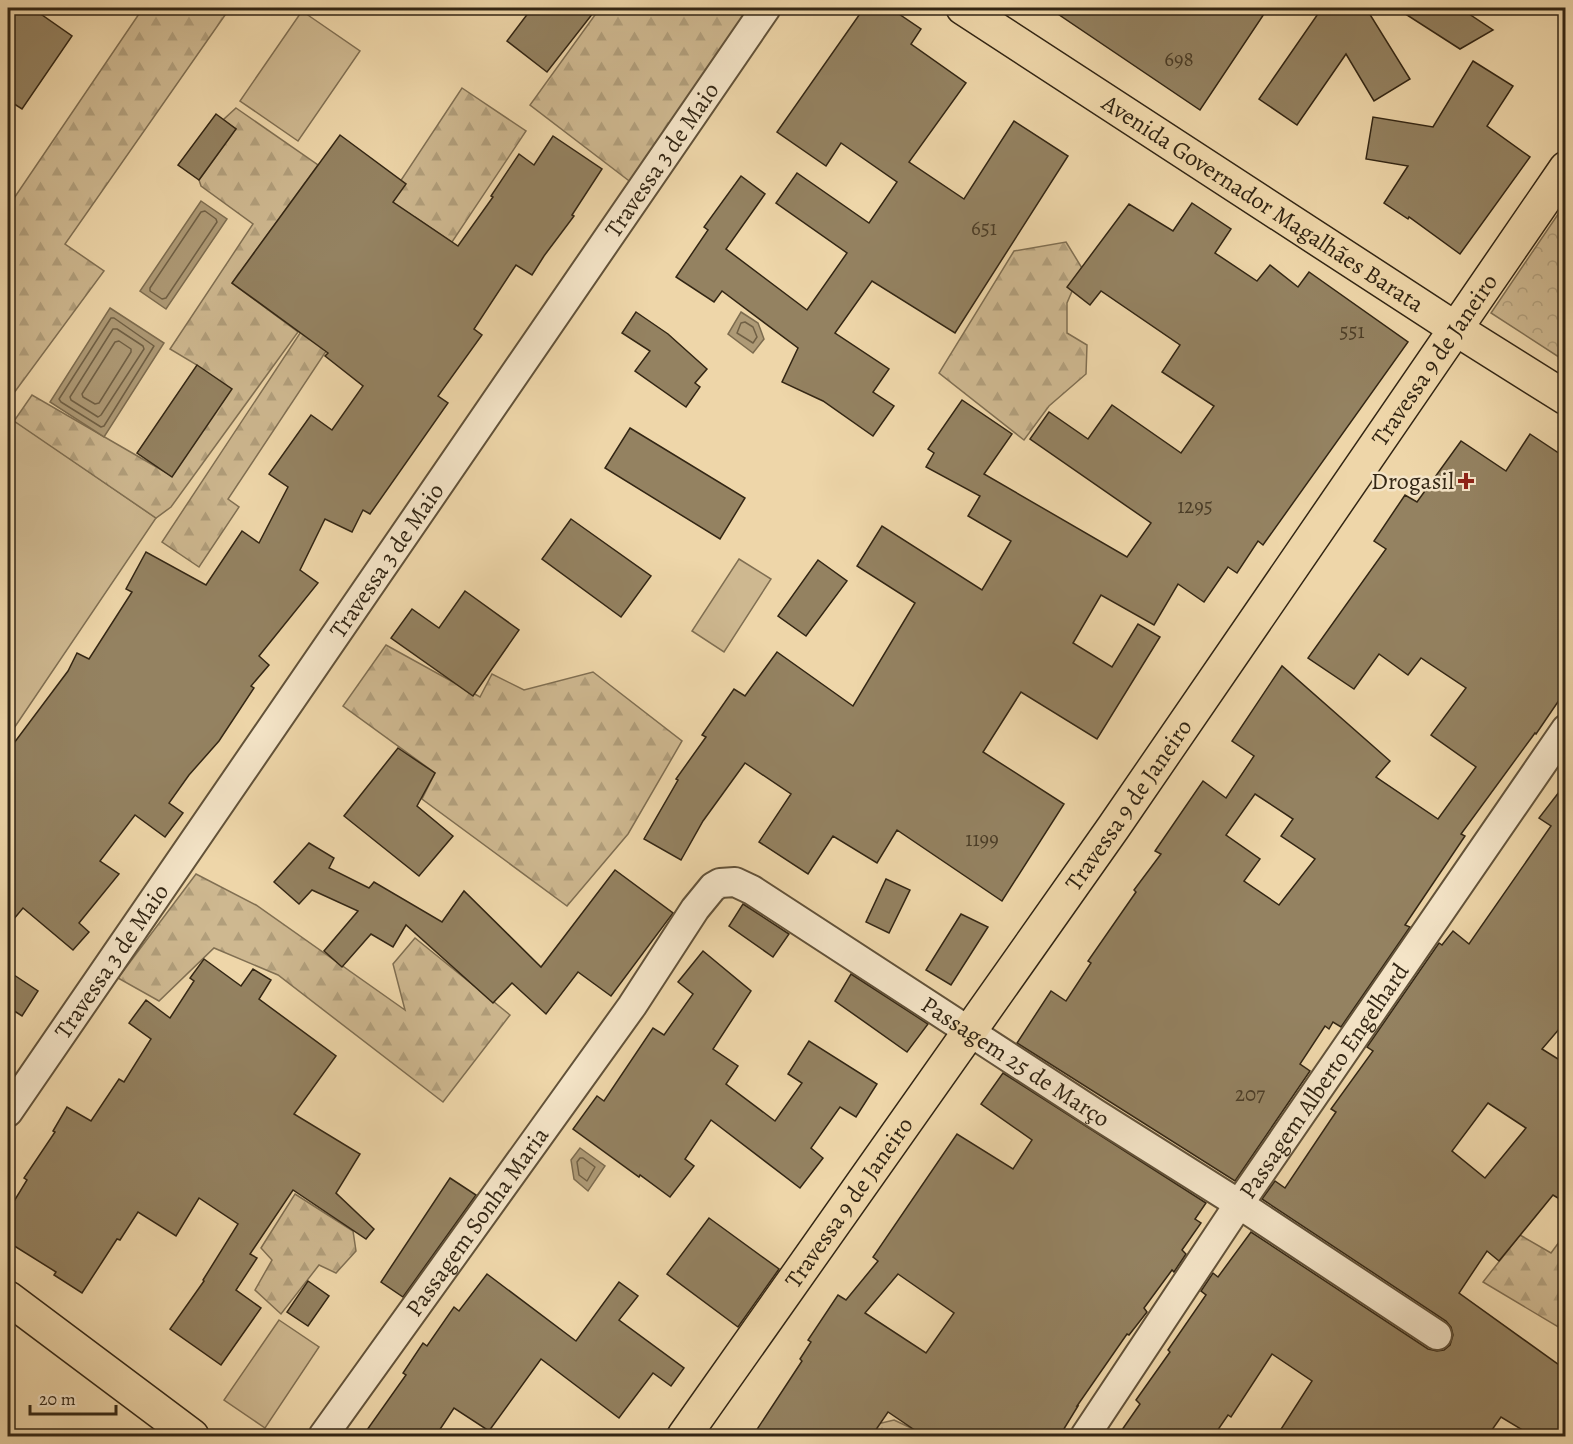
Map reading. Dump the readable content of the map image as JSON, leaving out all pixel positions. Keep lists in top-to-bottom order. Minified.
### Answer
{"streets":{"main road":["Avenida Governador Magalhães Barata","Travessa 9 de Janeiro"],"street":["Travessa 3 de Maio","Passagem 25 de Março","Passagem Alberto Engelhard","Passagem Sonha Maria"]},"crossings":[["Avenida Governador Magalhães Barata","Travessa 9 de Janeiro"],["Travessa 9 de Janeiro","Passagem 25 de Março"],["Passagem 25 de Março","Passagem Alberto Engelhard"],["Passagem 25 de Março","Passagem Sonha Maria"]],"places":{"health":["Drogasil"]},"house_numbers":["698","651","551","1295","1199","207"],"scale_bar":"20 m"}
